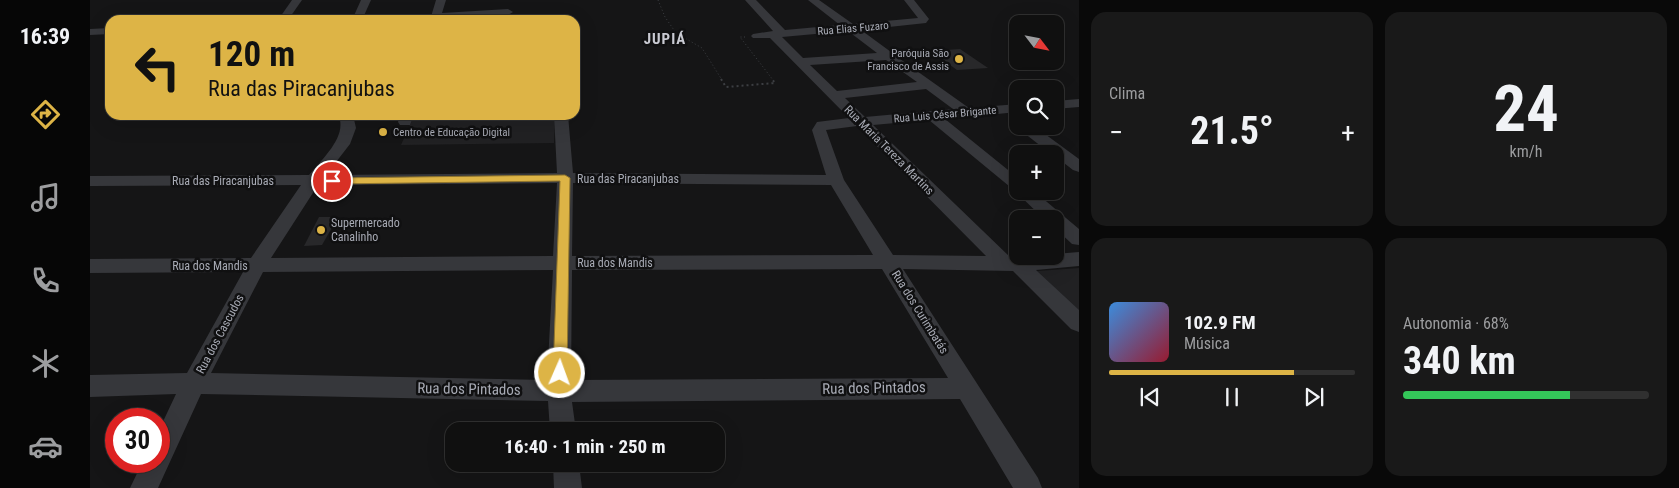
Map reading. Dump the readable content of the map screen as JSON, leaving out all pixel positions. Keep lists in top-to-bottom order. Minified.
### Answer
{"streets":{"street":["Rua Elias Fuzaro","Rua Luis César Brigante","Rua Maria Tereza Martins","Rua das Piracanjubas","Rua dos Mandis","Rua dos Curimbatás","Rua dos Cascudos","Rua dos Pintados"]},"crossings":[["Rua Elias Fuzaro","Rua Maria Tereza Martins"],["Rua Luis César Brigante","Rua Maria Tereza Martins"],["Rua Luis César Brigante","Rua dos Curimbatás"],["Rua das Piracanjubas","Rua dos Curimbatás"],["Rua das Piracanjubas","Rua dos Cascudos"],["Rua dos Mandis","Rua dos Curimbatás"],["Rua dos Mandis","Rua dos Cascudos"],["Rua dos Curimbatás","Rua dos Pintados"],["Rua dos Cascudos","Rua dos Pintados"]],"districts":["JUPIÁ"],"places":["Paróquia São Francisco de Assis","Centro de Educação Digital","Supermercado Canalinho"],"north":"bottom right","page":{"tabs":"16:39","tile":["Clima",["24","km/h"],["Autonomia · 68%","340 km"]],"map_buttons":["+","−"],"turn":["120 m","Rua das Piracanjubas"],"heat":["−","21.5°","+"],"song":["102.9 FM","Música"],"limit":"30","trip":"16:40 · 1 min · 250 m"}}
